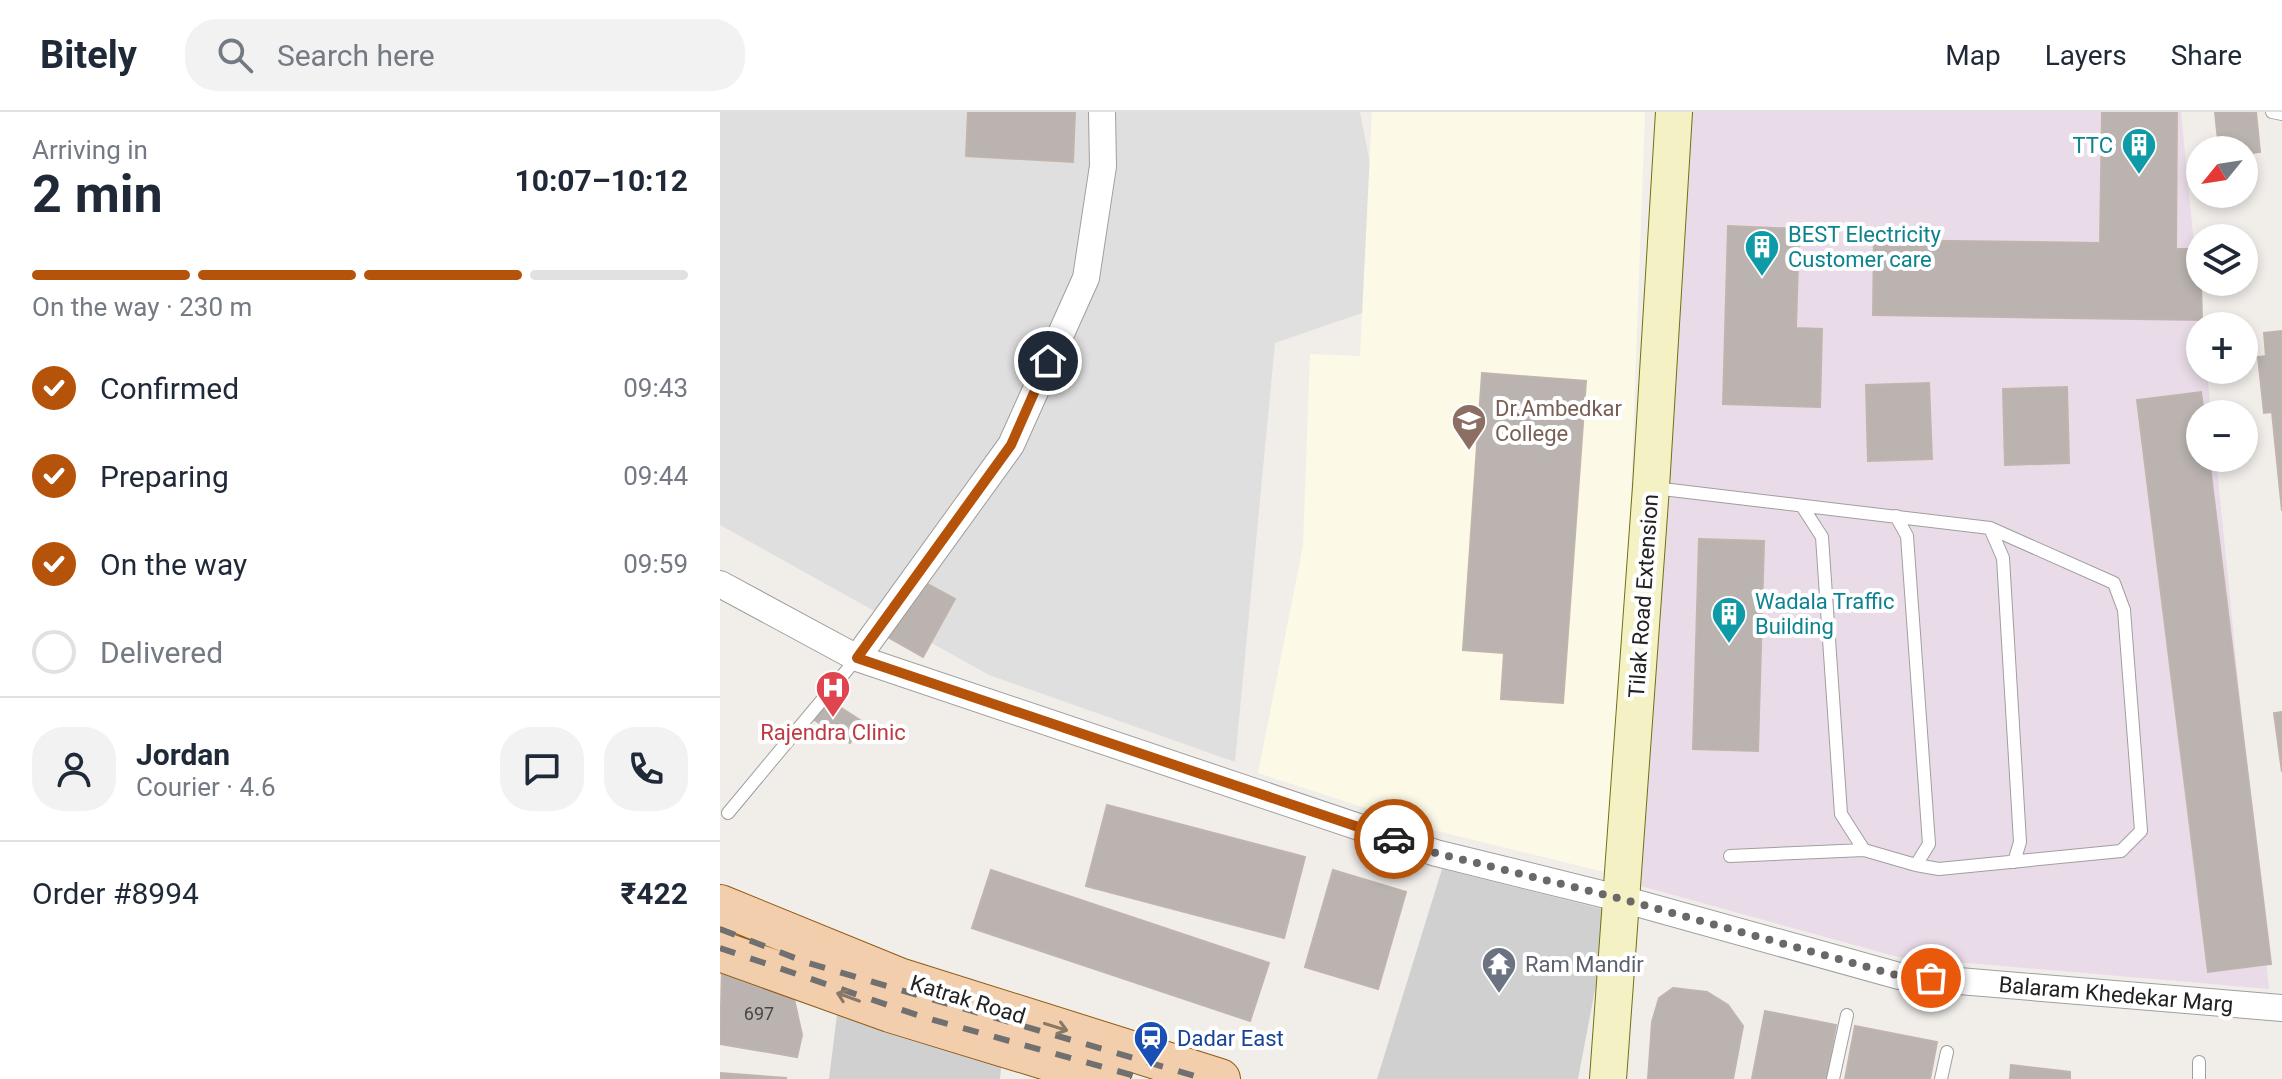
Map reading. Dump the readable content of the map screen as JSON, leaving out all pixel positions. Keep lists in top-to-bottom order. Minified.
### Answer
{"streets":{"main road":["Tilak Road Extension","Katrak Road"],"street":["Balaram Khedekar Marg"]},"crossings":[["Tilak Road Extension","Balaram Khedekar Marg"]],"places":{"building":["TTC","BEST Electricity Customer care","Wadala Traffic Building"],"school or university":["Dr.Ambedkar College"],"hospital":["Rajendra Clinic"],"temple":["Ram Mandir"],"station":["Dadar East"]},"house_numbers":["697"],"north":"bottom left","page":{"header":"Bitely","search":"Search here","nav":["Map","Layers","Share"],"heading":["2 min","Arriving in","10:07–10:12"],"panel":["Jordan","Courier · 4.6","Order #8994","₹422"],"map_buttons":["+","−"],"bar":"On the way · 230 m","list":[["Confirmed","09:43"],["Preparing","09:44"],["On the way","09:59"],"Delivered"]}}
